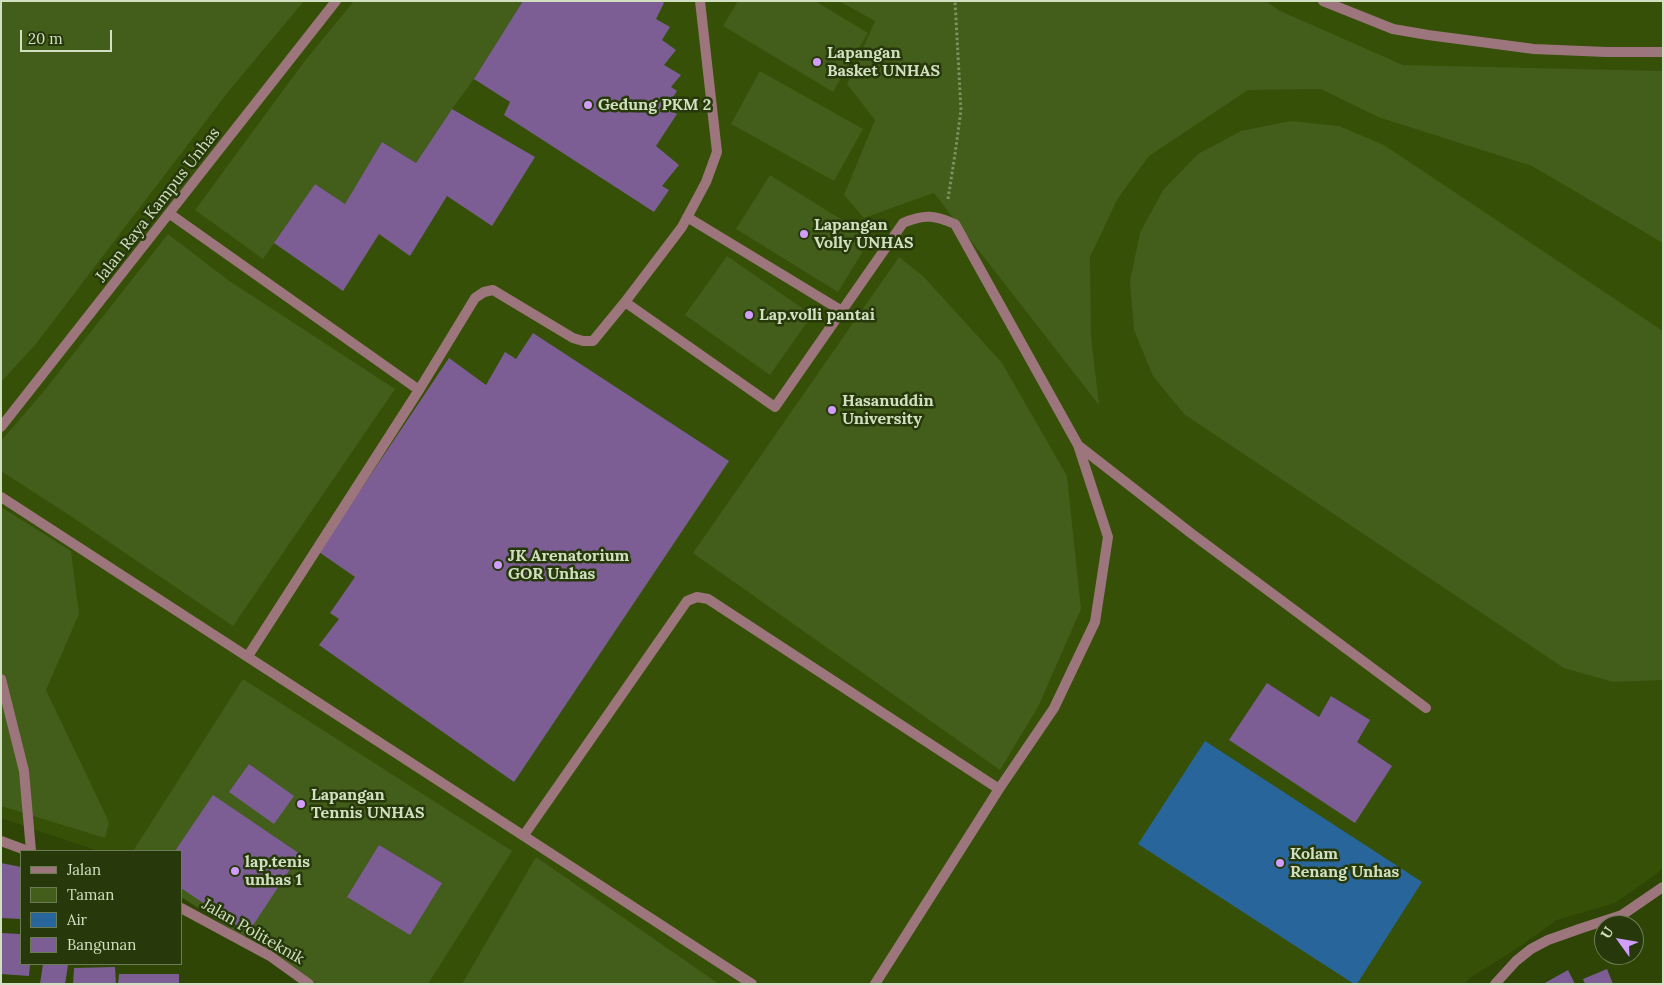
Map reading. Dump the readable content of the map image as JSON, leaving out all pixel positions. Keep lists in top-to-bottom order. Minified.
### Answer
{"streets":{"street":["Jalan Raya Kampus Unhas","Jalan Politeknik"]},"places":["Lapangan Basket UNHAS","Gedung PKM 2","Lapangan Volly UNHAS","Lap.volli pantai","Hasanuddin University","JK Arenatorium GOR Unhas","Lapangan Tennis UNHAS","Kolam Renang Unhas","lap.tenis unhas 1"],"legend":["Jalan","Taman","Air","Bangunan"],"scale_bar":"20 m","north":"top left"}
